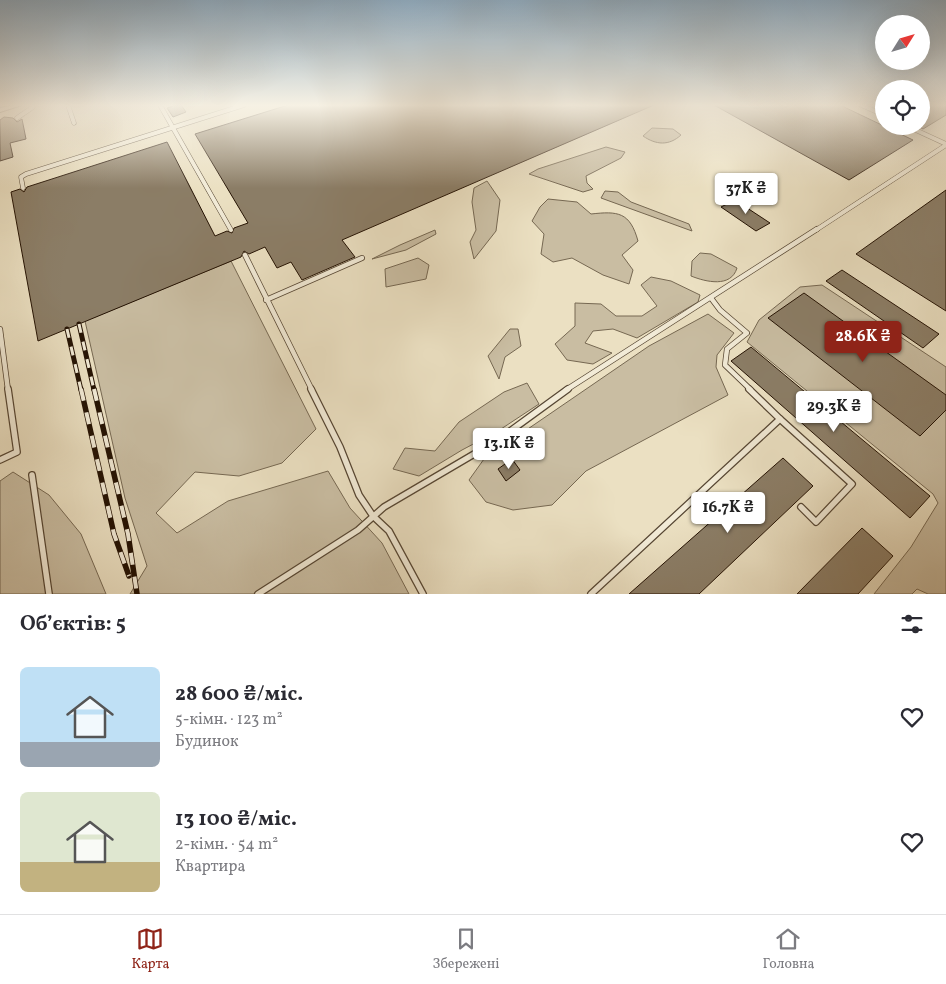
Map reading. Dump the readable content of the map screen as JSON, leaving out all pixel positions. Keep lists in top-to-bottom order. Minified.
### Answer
{"north":"top right","page":{"price":["37K ₴","28.6K ₴","29.3K ₴","13.1K ₴","16.7K ₴"],"heading":"Об’єктів: 5","list":[{"name":"28 600 ₴/міс.","note":"5-кімн. · 123 m² · Будинок"},{"name":"13 100 ₴/міс.","note":"2-кімн. · 54 m² · Квартира"}],"tabs":["Карта","Збережені","Головна"]}}
